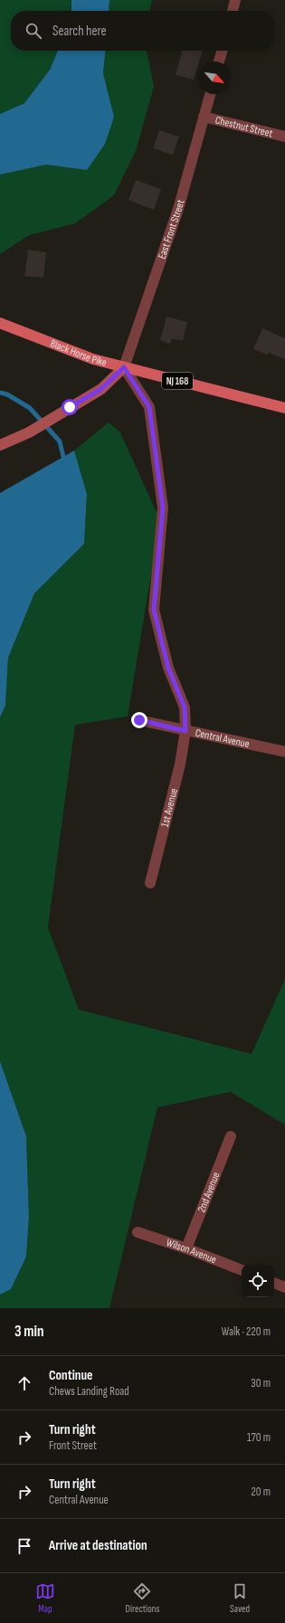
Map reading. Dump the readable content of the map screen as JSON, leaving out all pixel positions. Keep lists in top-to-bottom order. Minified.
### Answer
{"streets":{"main road":["Black Horse Pike","NJ 168"],"street":["Chestnut Street","East Front Street","Central Avenue","1st Avenue","2nd Avenue","Wilson Avenue"]},"crossings":[["Chestnut Street","East Front Street"],["East Front Street","Black Horse Pike"],["East Front Street","1st Avenue"],["Black Horse Pike","1st Avenue"],["Central Avenue","1st Avenue"],["2nd Avenue","Wilson Avenue"]],"north":"bottom right","page":{"search":"Search here","heading":["3 min","Walk · 220 m"],"list":[["Continue","Chews Landing Road","30 m"],["Turn right","Front Street","170 m"],["Turn right","Central Avenue","20 m"],"Arrive at destination"],"nav":["Map","Directions","Saved"]}}
